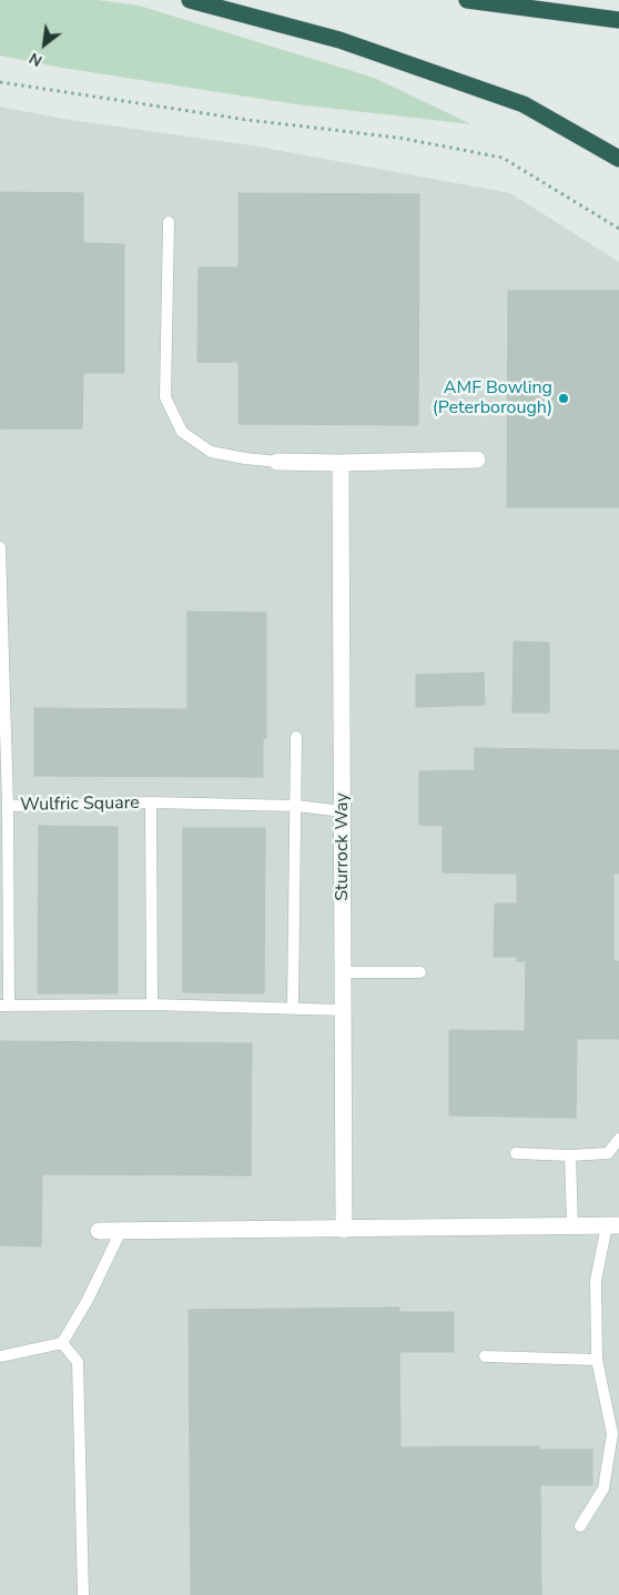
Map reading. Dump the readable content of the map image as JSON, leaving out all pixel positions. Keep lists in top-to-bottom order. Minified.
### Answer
{"streets":{"street":["Sturrock Way"],"lane":["Wulfric Square"]},"crossings":[["Wulfric Square","Sturrock Way"]],"places":["AMF Bowling (Peterborough)"],"north":"bottom left"}
